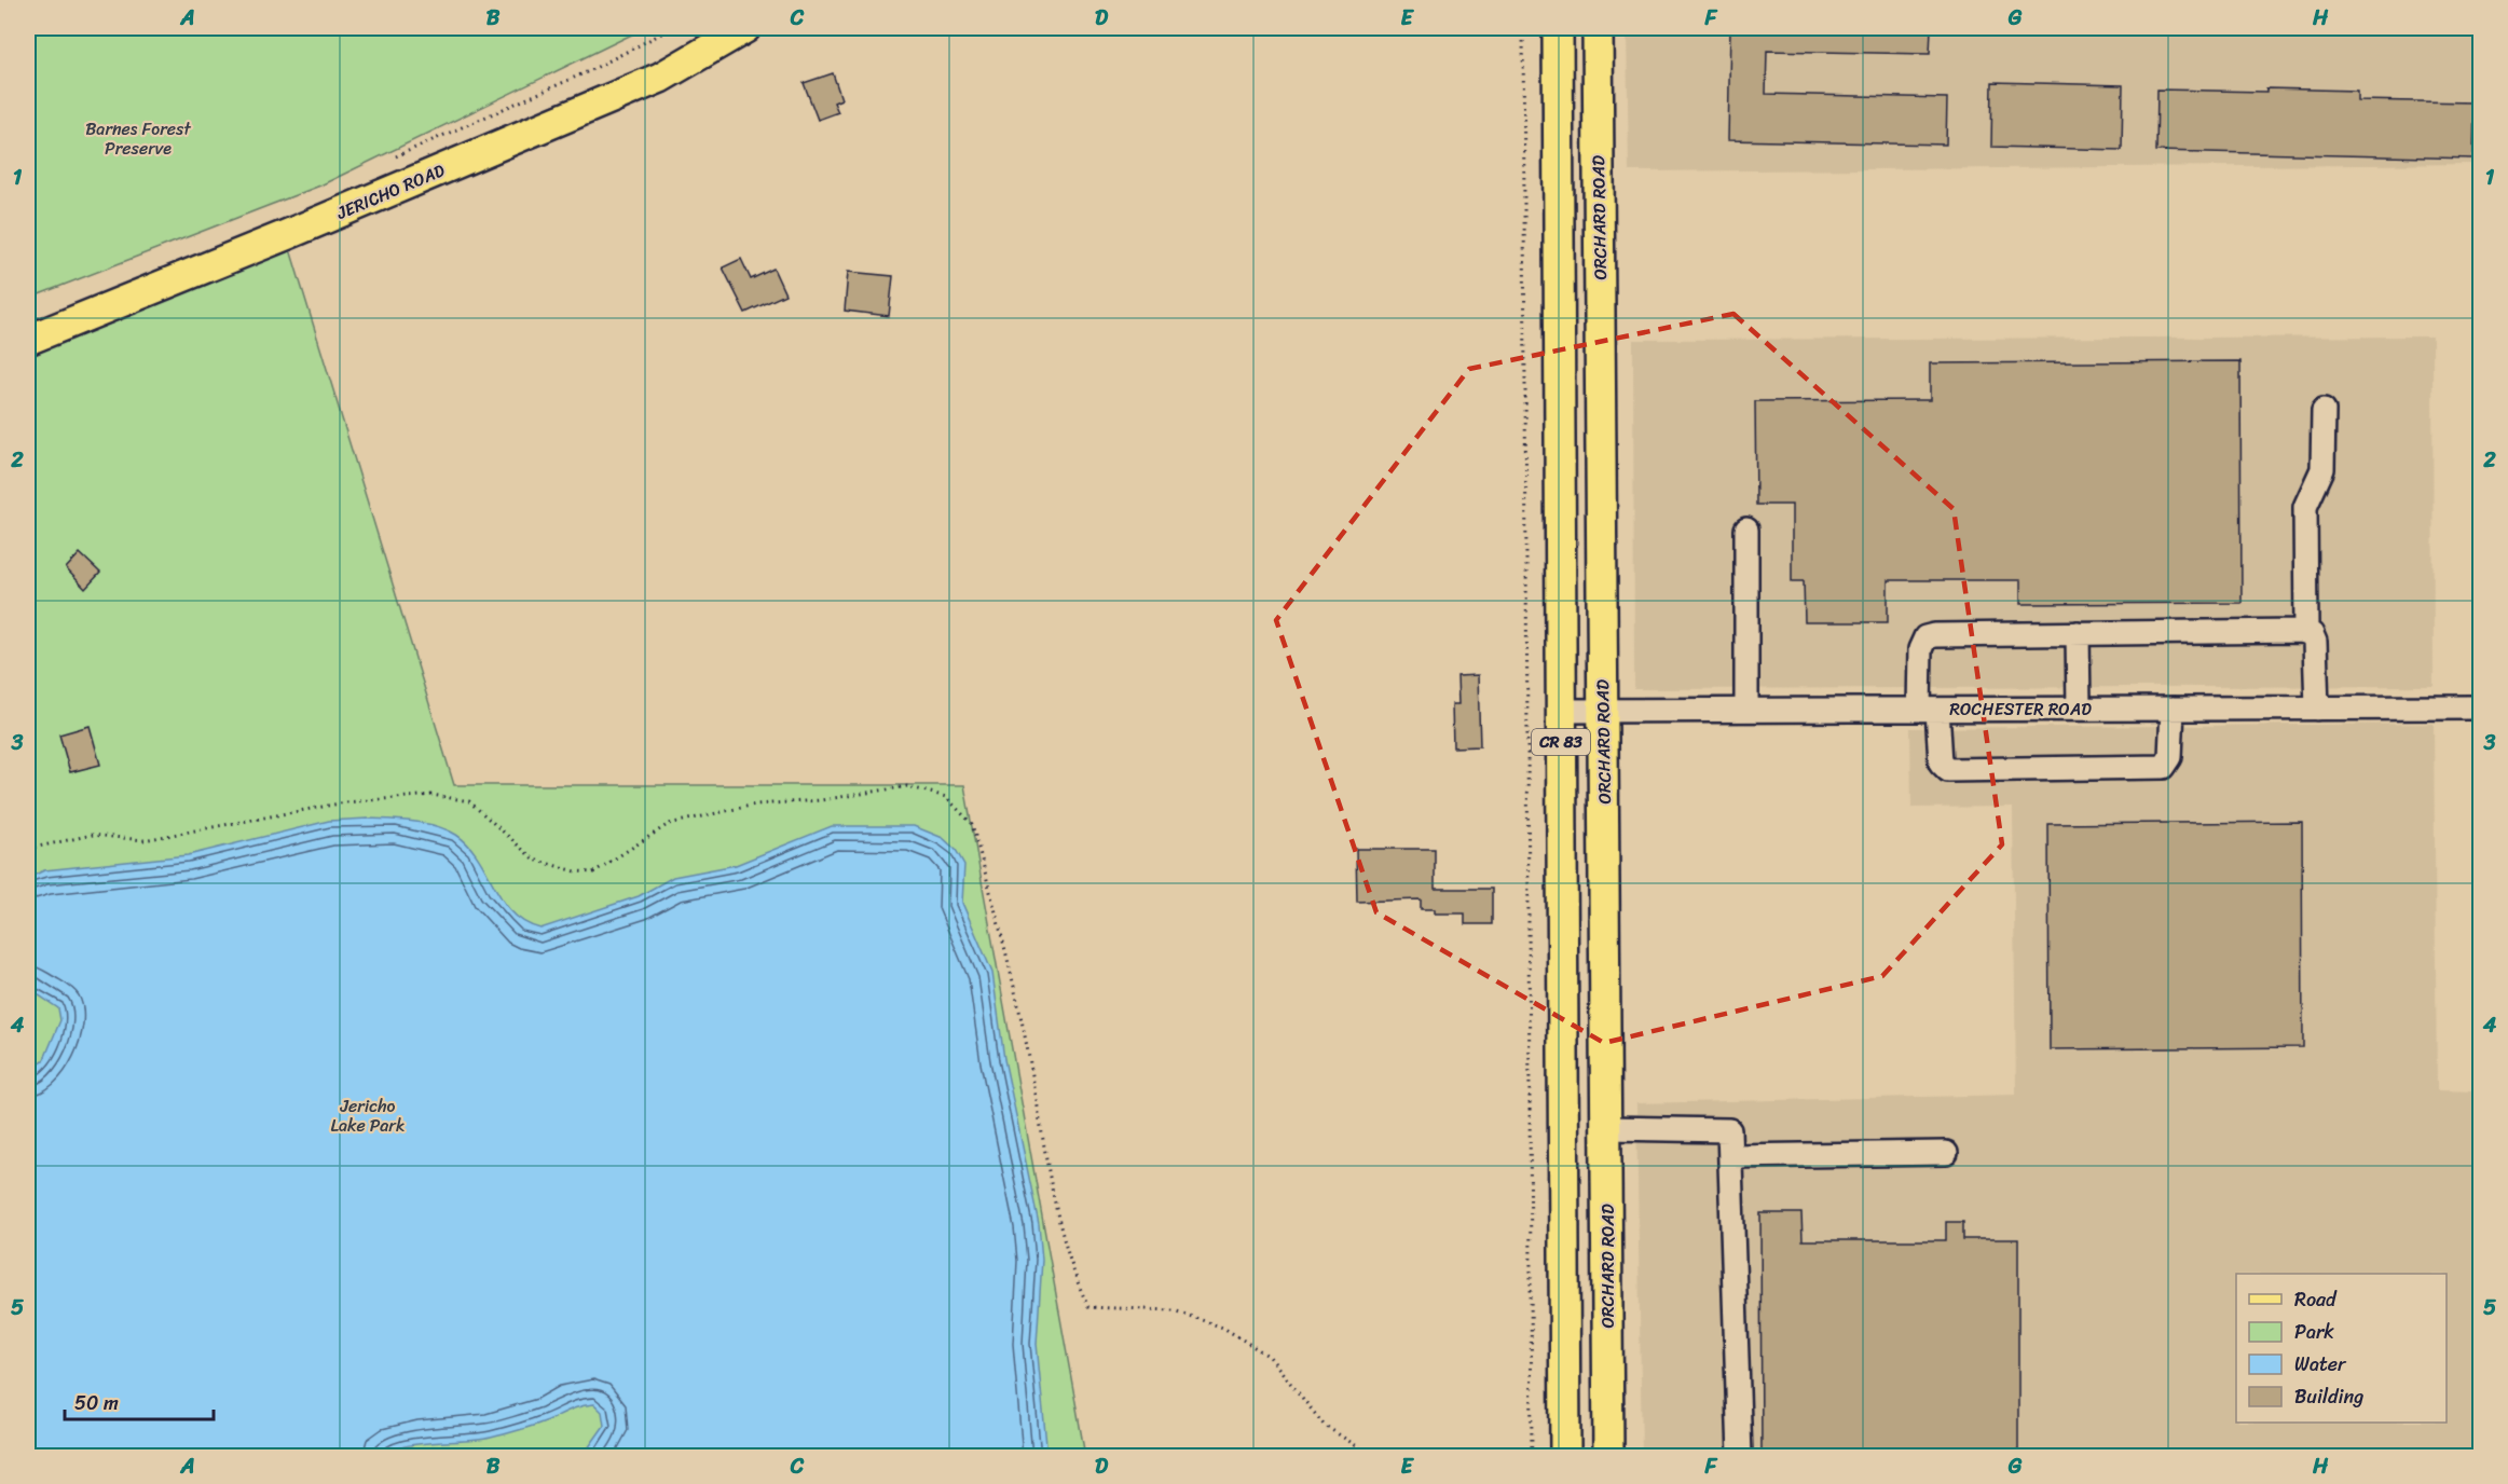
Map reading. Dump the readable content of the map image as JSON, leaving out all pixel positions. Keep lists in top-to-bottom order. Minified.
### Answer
{"streets":{"main road":["JERICHO ROAD","ORCHARD ROAD","CR 83"],"street":["ROCHESTER ROAD"]},"crossings":[["ORCHARD ROAD","ROCHESTER ROAD"],["ROCHESTER ROAD","CR 83"]],"parks":["Barnes Forest Preserve","Jericho Lake Park"],"legend":["Road","Park","Water","Building"],"scale_bar":"50 m","grid":{"columns":["A","B","C","D","E","F","G","H"],"rows":["1","2","3","4","5"]}}
